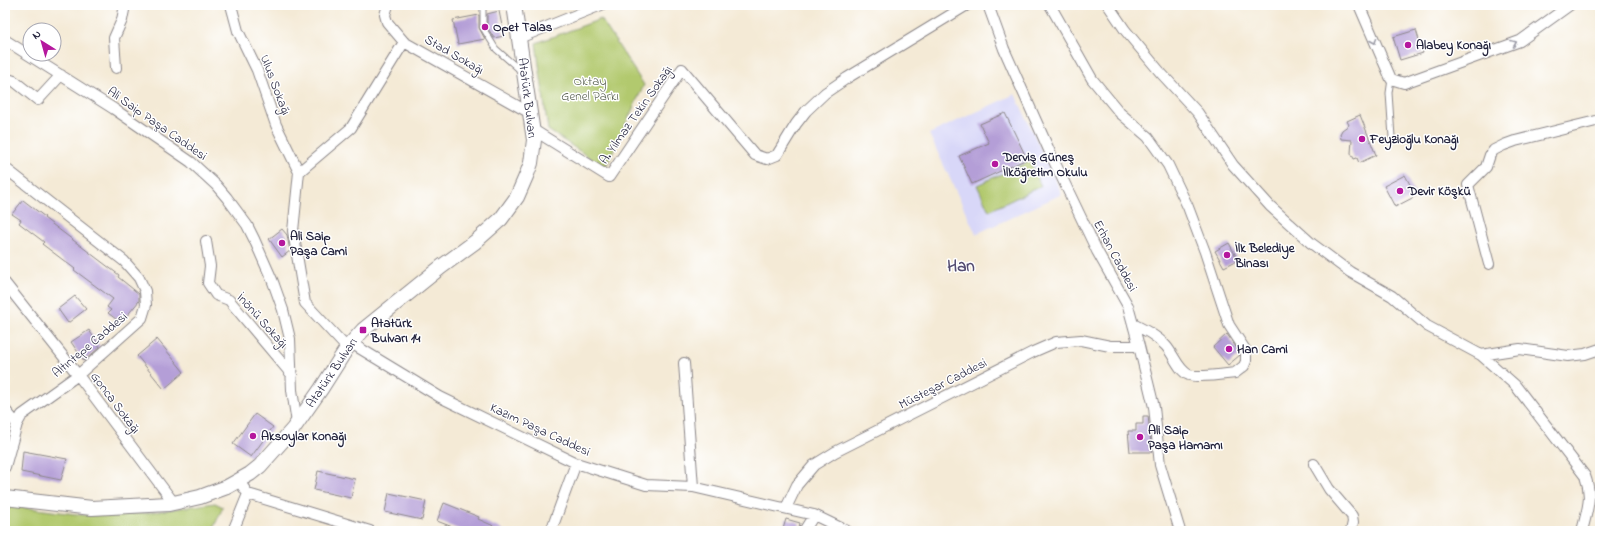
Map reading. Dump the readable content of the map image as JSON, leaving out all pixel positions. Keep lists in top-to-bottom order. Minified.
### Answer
{"streets":{"main road":["Atatürk Bulvarı"],"street":["Stad Sokağı","Ulus Sokağı","A. Yılmaz Tekin Sokağı","Ali Saip Paşa Caddesi","Erhan Caddesi","İnönü Sokağı","Altıntepe Caddesi","Müsteşar Caddesi","Gonca Sokağı","Kazım Paşa Caddesi"]},"crossings":[["Stad Sokağı","Atatürk Bulvarı"],["Ulus Sokağı","Kazım Paşa Caddesi"],["Atatürk Bulvarı","A. Yılmaz Tekin Sokağı"],["Atatürk Bulvarı","Ali Saip Paşa Caddesi"],["Atatürk Bulvarı","Gonca Sokağı"],["Atatürk Bulvarı","Kazım Paşa Caddesi"],["Ali Saip Paşa Caddesi","İnönü Sokağı"],["Erhan Caddesi","Müsteşar Caddesi"],["Altıntepe Caddesi","Gonca Sokağı"],["Müsteşar Caddesi","Kazım Paşa Caddesi"]],"districts":["Han"],"parks":["Oktay Genel Parkı"],"places":{"other":["Opet Talas","Alabey Konağı","Feyzioğlu Konağı","Derviş Güneş İlköğretim Okulu","Devir Köşkü","Ali Saip Paşa Cami","İlk Belediye Binası","Han Cami","Aksoylar Konağı","Ali Saip Paşa Hamamı"],"transit":["Atatürk Bulvarı 14"]},"north":"top left"}
